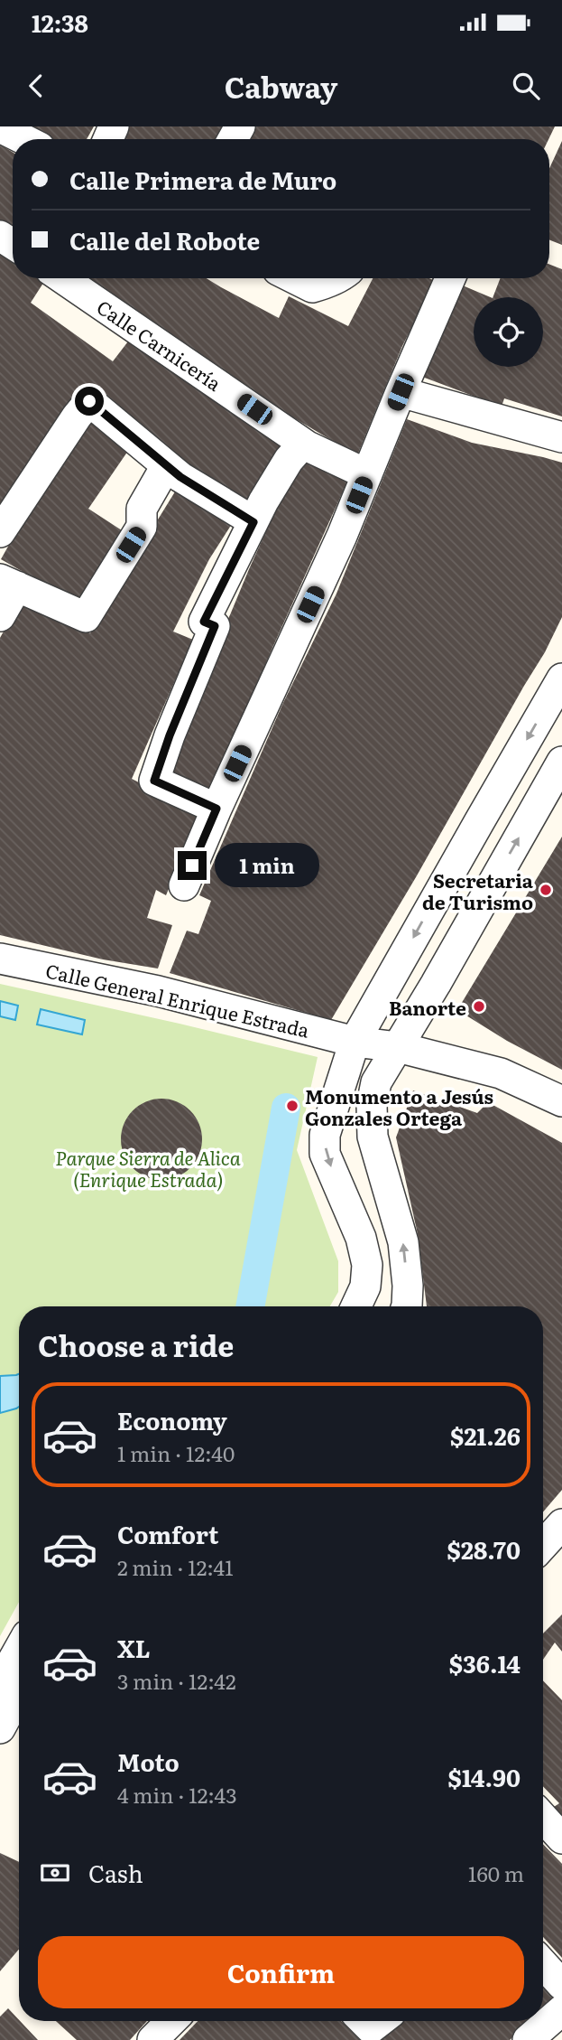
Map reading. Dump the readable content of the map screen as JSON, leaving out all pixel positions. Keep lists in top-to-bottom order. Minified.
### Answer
{"streets":{"street":["Calle Carnicería","Calle General Enrique Estrada"]},"parks":["Parque Sierra de Alica (Enrique Estrada)"],"places":["Secretaria de Turismo","Banorte","Monumento a Jesús Gonzales Ortega"],"page":{"status":"12:38","header":"Cabway","banner":["Calle Primera de Muro","Calle del Robote"],"bubble":"1 min","heading":"Choose a ride","list":[{"name":"Economy","note":"1 min · 12:40","value":"$21.26"},{"name":"Comfort","note":"2 min · 12:41","value":"$28.70"},{"name":"XL","note":"3 min · 12:42","value":"$36.14"},{"name":"Moto","note":"4 min · 12:43","value":"$14.90"}],"pay":["Cash","160 m"],"buttons":"Confirm"}}
